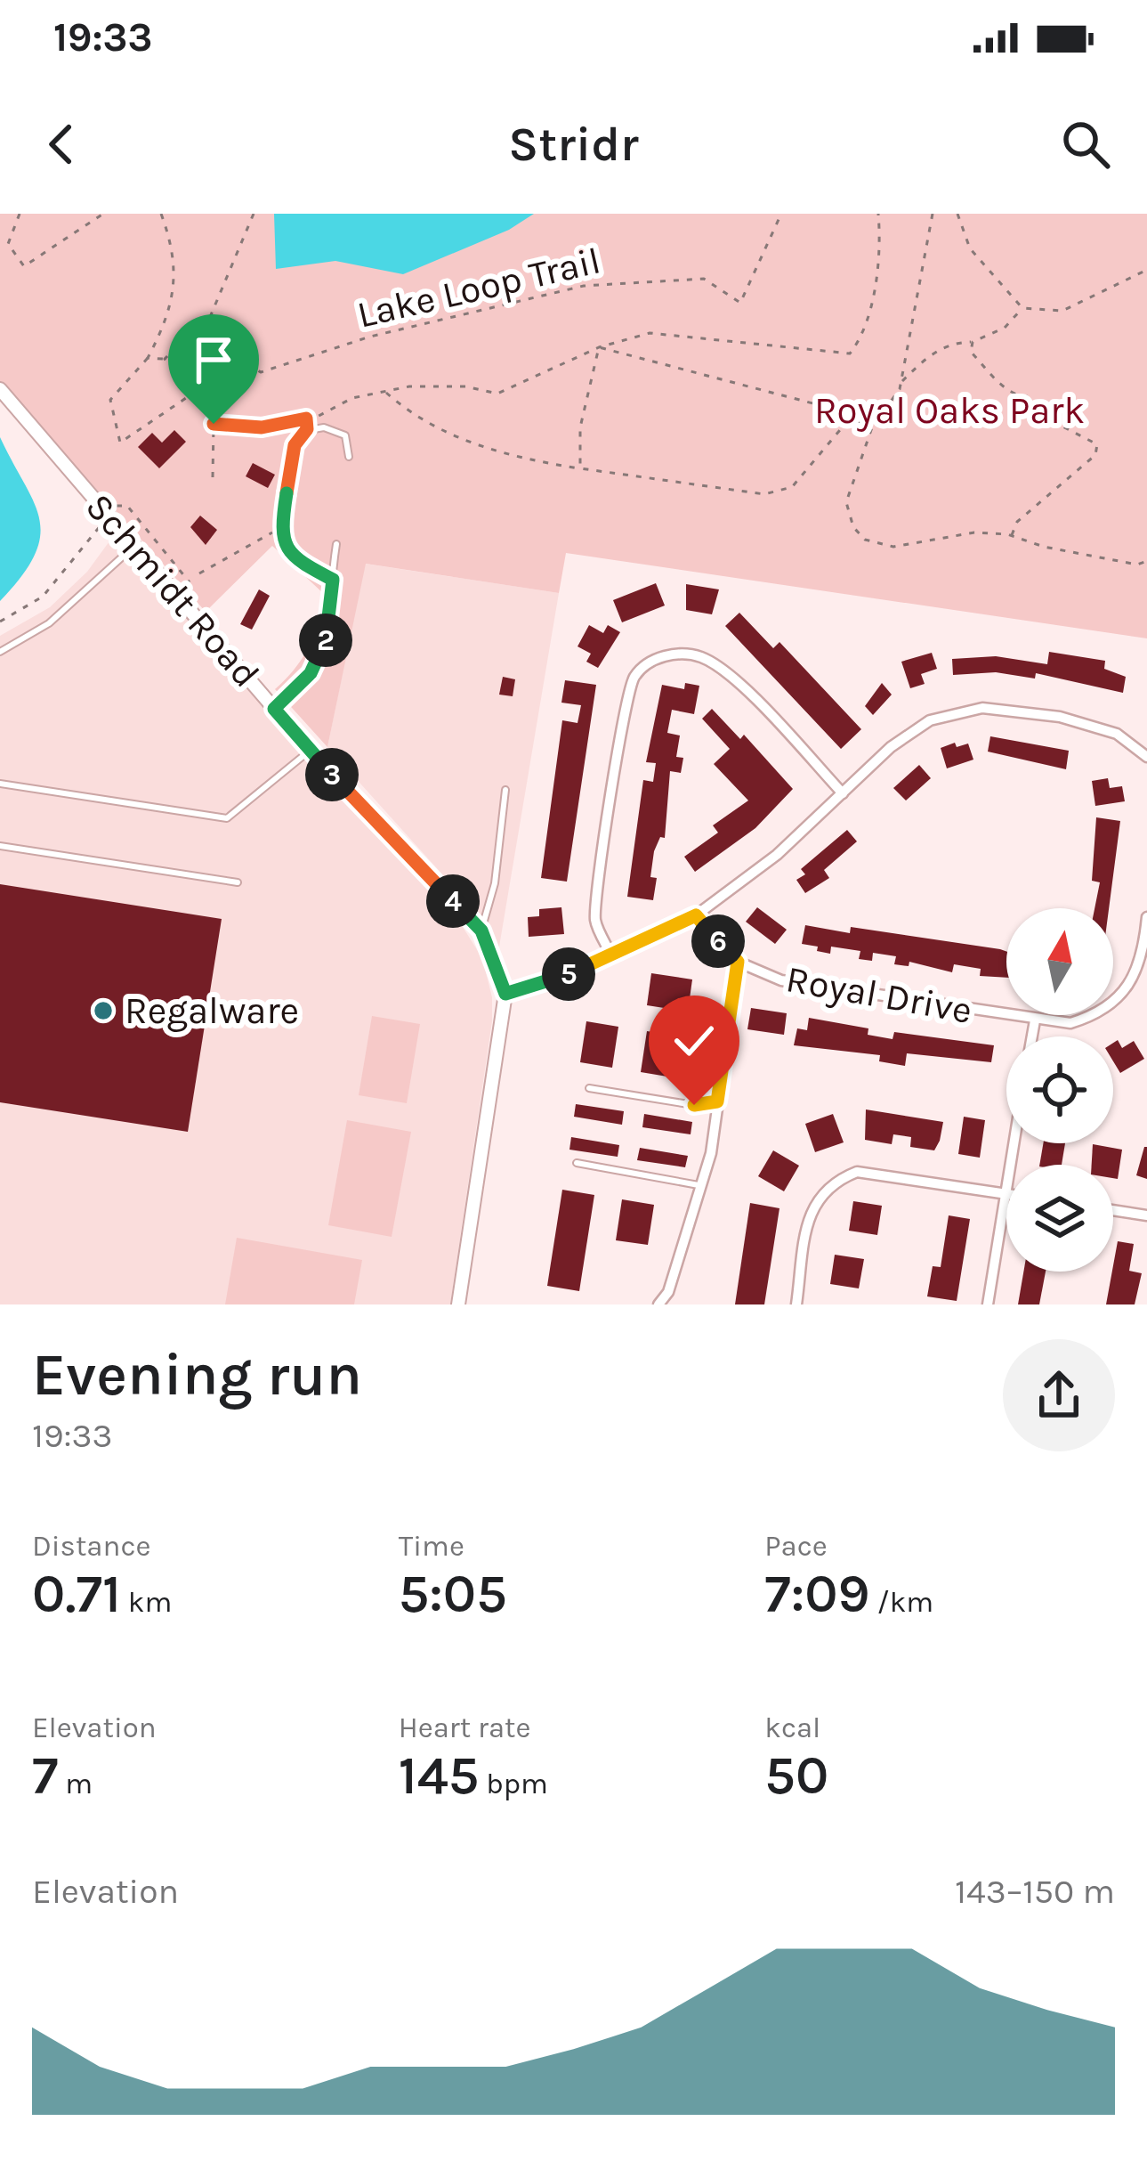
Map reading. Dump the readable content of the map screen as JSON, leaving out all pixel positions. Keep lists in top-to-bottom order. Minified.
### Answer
{"streets":{"street":["Schmidt Road","Royal Drive"],"path":["Lake Loop Trail"]},"parks":["Royal Oaks Park"],"places":["Regalware"],"north":"top","page":{"status":"19:33","header":"Stridr","pins":["2","3","4","6","5"],"heading":["Evening run","19:33"],"stats":[["Distance","0.71 km"],["Time","5:05"],["Pace","7:09 /km"],["Elevation","7 m"],["Heart rate","145 bpm"],["kcal","50"]],"chart":["Elevation","143–150 m"]}}
